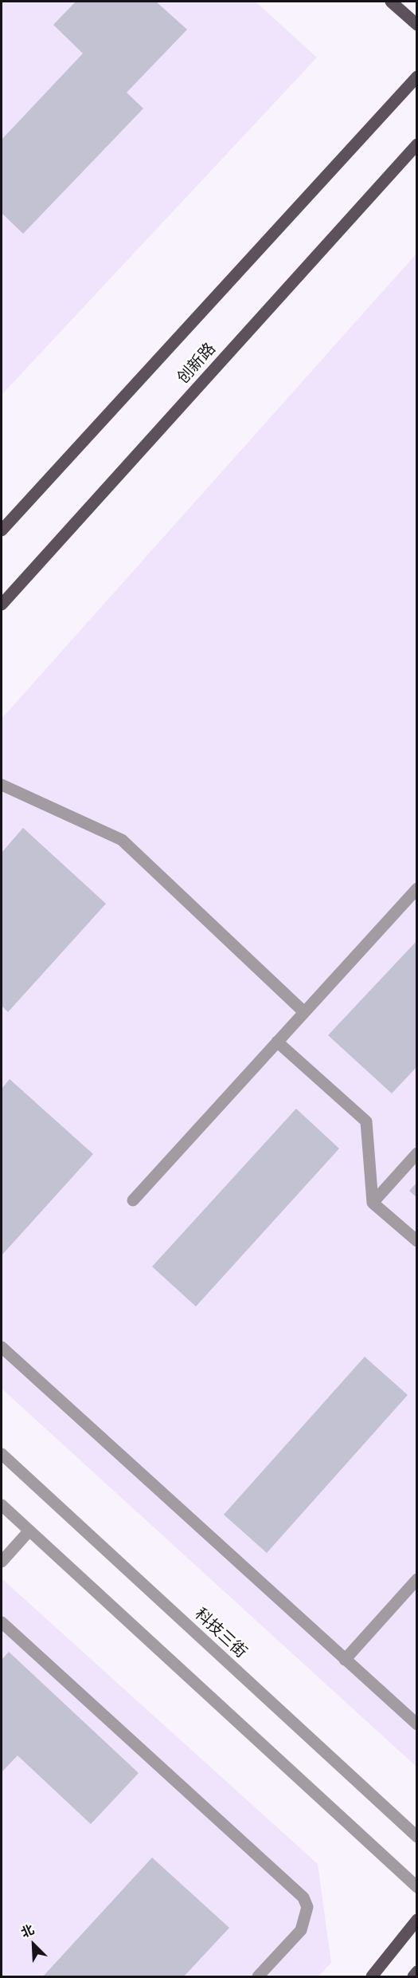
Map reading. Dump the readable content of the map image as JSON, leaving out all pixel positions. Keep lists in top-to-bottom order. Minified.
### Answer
{"streets":{"main road":["创新路"],"street":["科技三街"]},"north":"top left"}
